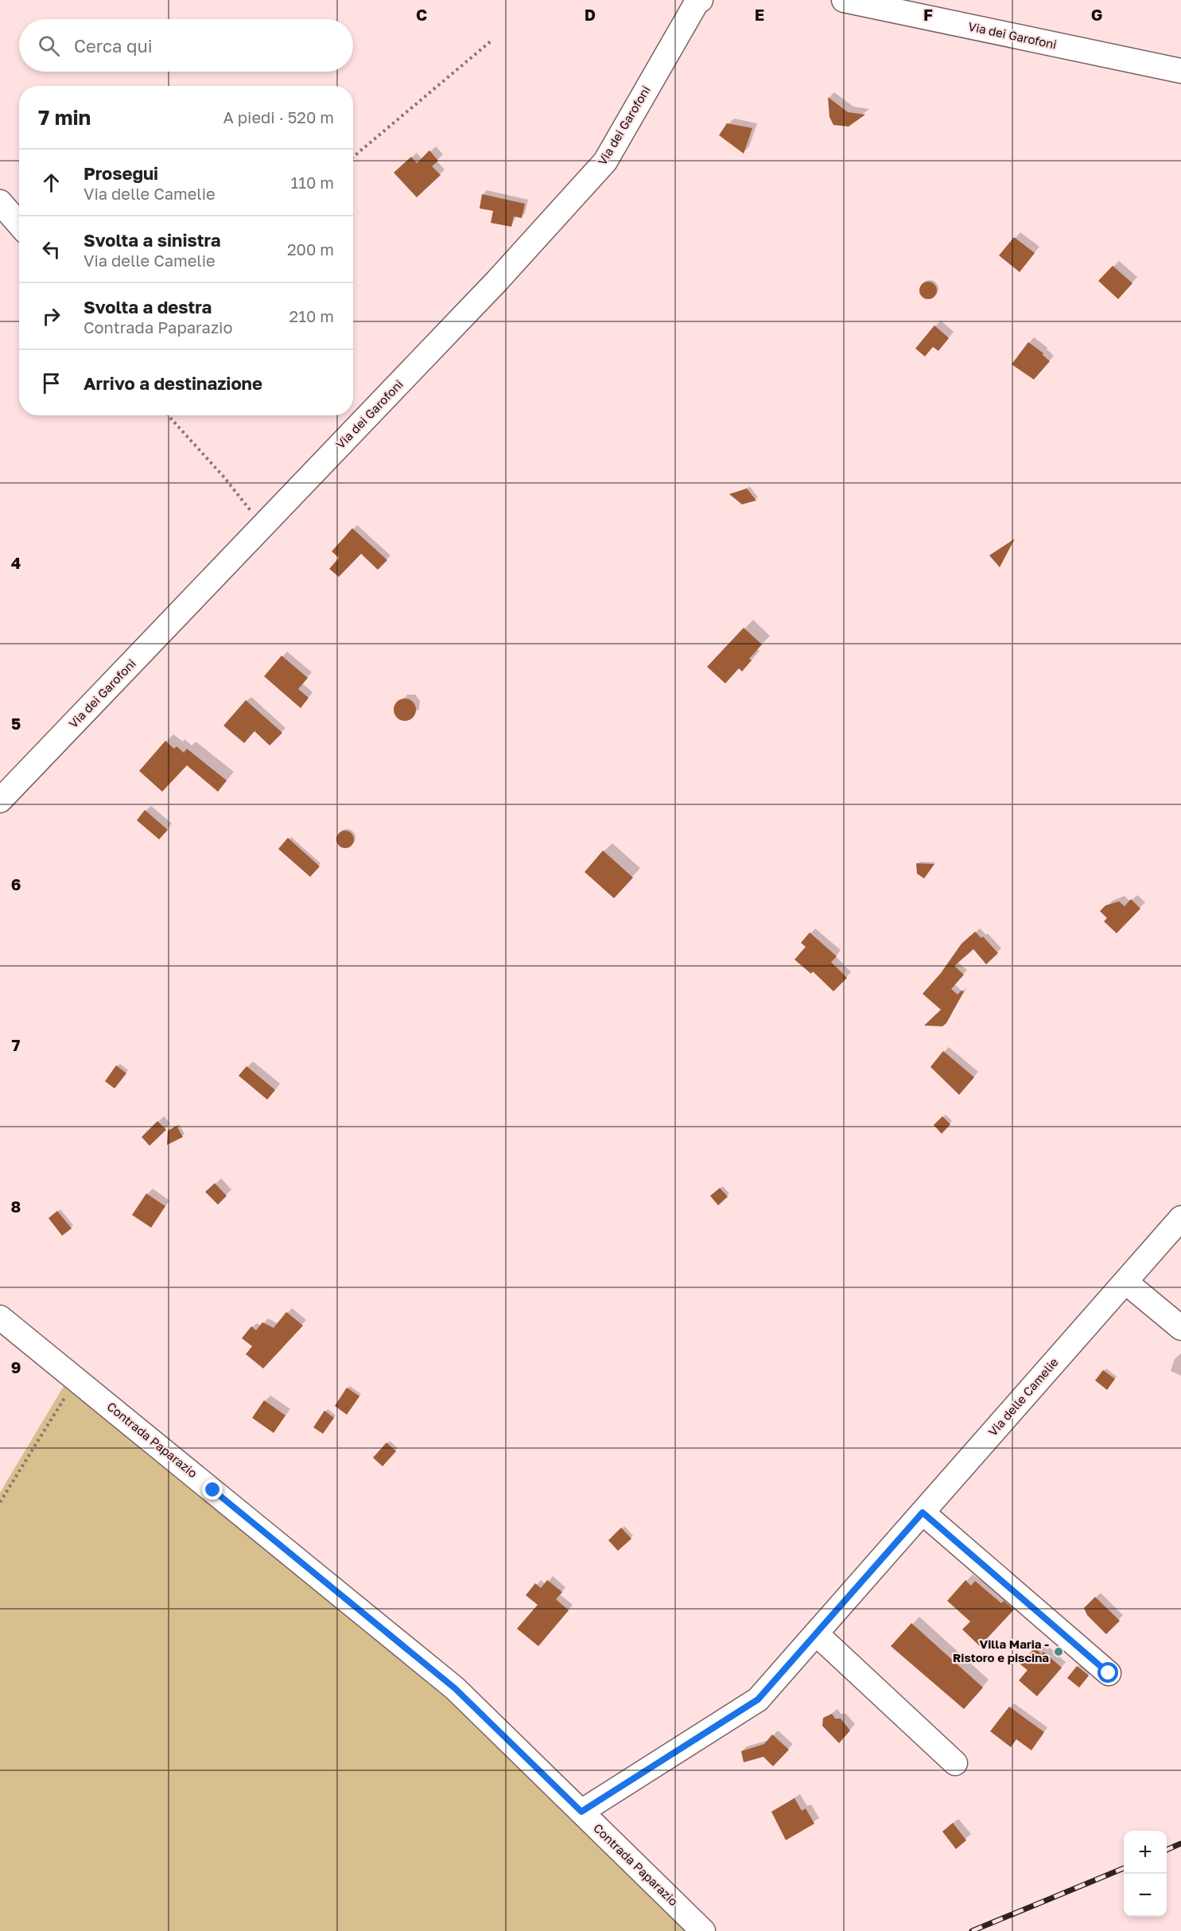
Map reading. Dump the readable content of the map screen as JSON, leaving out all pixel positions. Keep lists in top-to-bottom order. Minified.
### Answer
{"streets":{"street":["Via dei Garofoni","Via delle Camelie","Contrada Paparazio"]},"crossings":[["Via delle Camelie","Contrada Paparazio"]],"places":["Villa Maria - Ristoro e piscina"],"page":{"search":"Cerca qui","heading":["7 min","A piedi · 520 m"],"list":[["Prosegui","Via delle Camelie","110 m"],["Svolta a sinistra","Via delle Camelie","200 m"],["Svolta a destra","Contrada Paparazio","210 m"],"Arrivo a destinazione"],"map_buttons":["+","−"]},"grid":{"columns":["C","D","E","F","G"],"rows":["4","5","6","7","8","9"]}}
